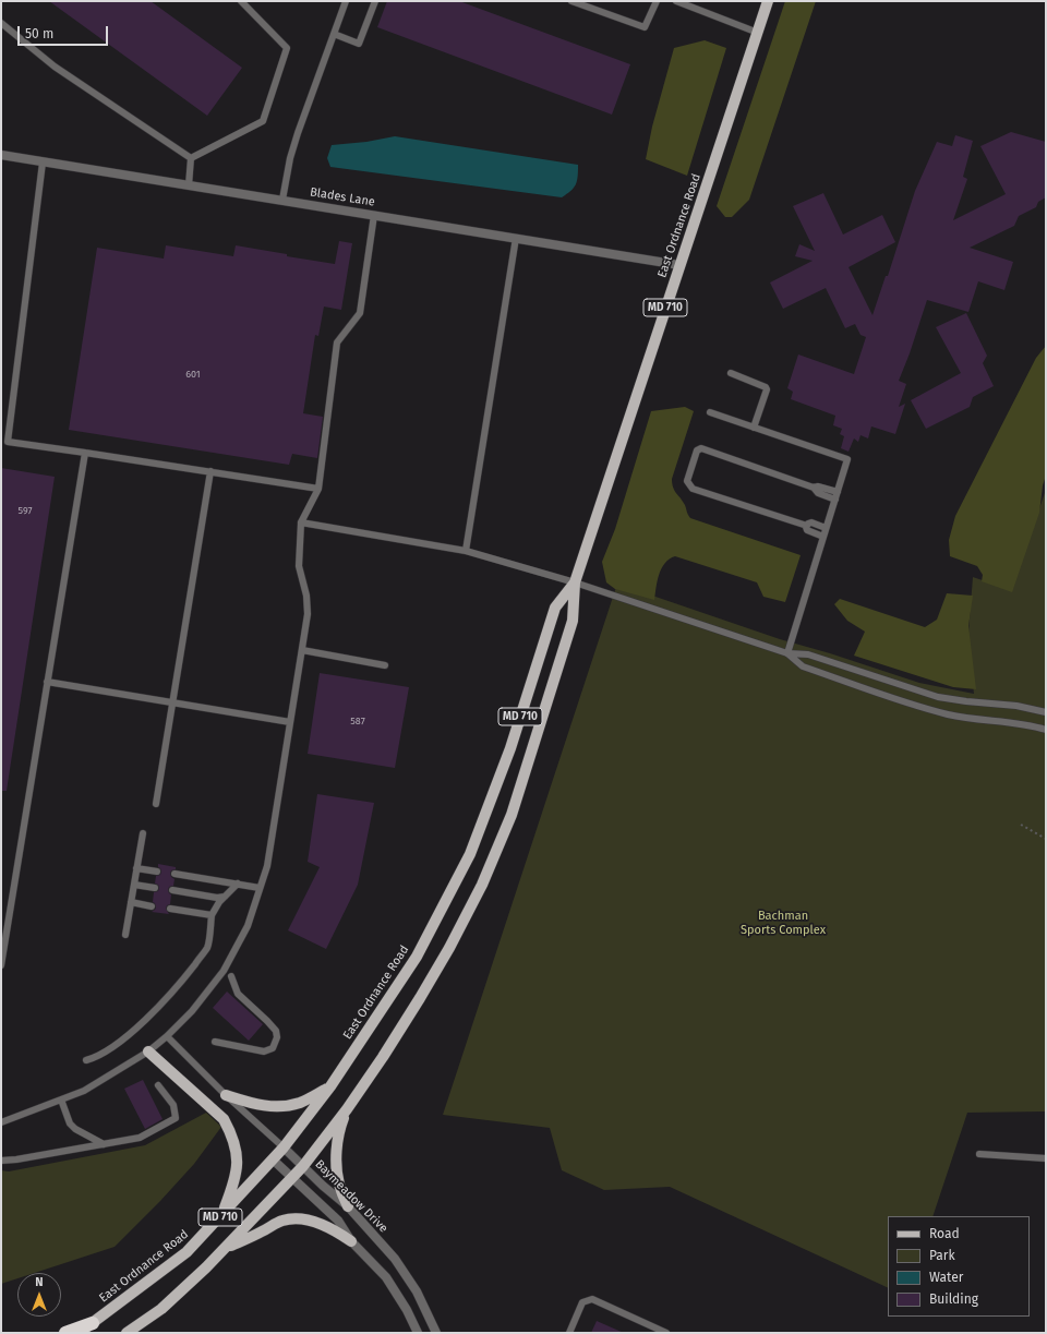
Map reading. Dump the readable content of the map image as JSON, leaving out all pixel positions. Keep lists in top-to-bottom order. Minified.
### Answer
{"streets":{"main road":["East Ordnance Road","MD 710"],"street":["Blades Lane","Baymeadow Drive"]},"crossings":[["Blades Lane","East Ordnance Road"],["East Ordnance Road","Baymeadow Drive"]],"parks":["Bachman Sports Complex"],"house_numbers":["601","597","587"],"legend":["Road","Park","Water","Building"],"scale_bar":"50 m","north":"top"}
